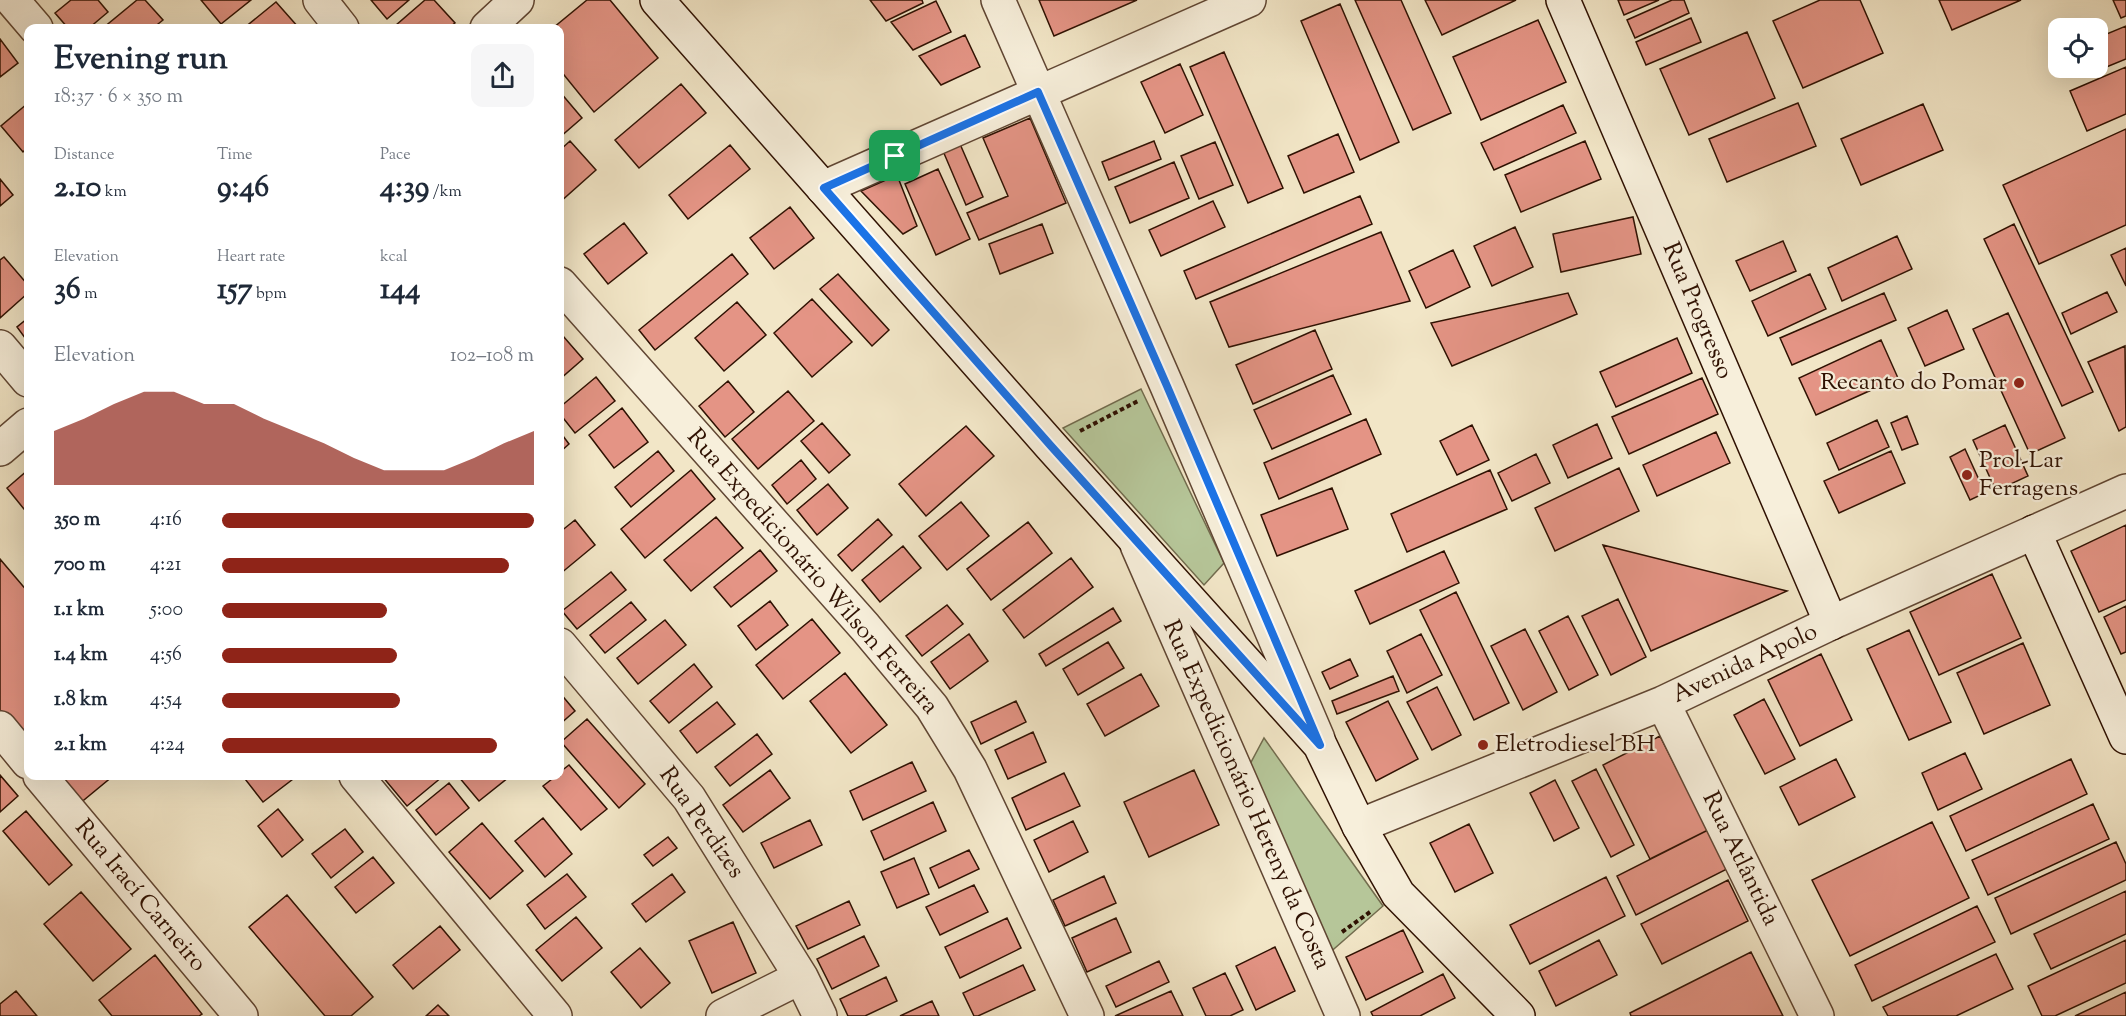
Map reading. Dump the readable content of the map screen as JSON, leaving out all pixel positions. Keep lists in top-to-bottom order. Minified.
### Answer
{"streets":{"street":["Rua Progresso","Rua Expedicionário Wilson Ferreira","Avenida Apolo","Rua Expedicionário Hereny da Costa","Rua Perdizes","Rua Atlântida","Rua Irací Carneiro"]},"crossings":[["Rua Progresso","Avenida Apolo"],["Avenida Apolo","Rua Atlântida"]],"places":["Recanto do Pomar","Prol-Lar Ferragens","Eletrodiesel BH"],"page":{"heading":["Evening run","18:37 · 6 × 350 m"],"stats":[["Distance","2.10 km"],["Time","9:46"],["Pace","4:39 /km"],["Elevation","36 m"],["Heart rate","157 bpm"],["kcal","144"]],"chart":["Elevation","102–108 m"],"list":[{"name":"350 m","note":"4:16"},{"name":"700 m","note":"4:21"},{"name":"1.1 km","note":"5:00"},{"name":"1.4 km","note":"4:56"},{"name":"1.8 km","note":"4:54"},{"name":"2.1 km","note":"4:24"}]}}
